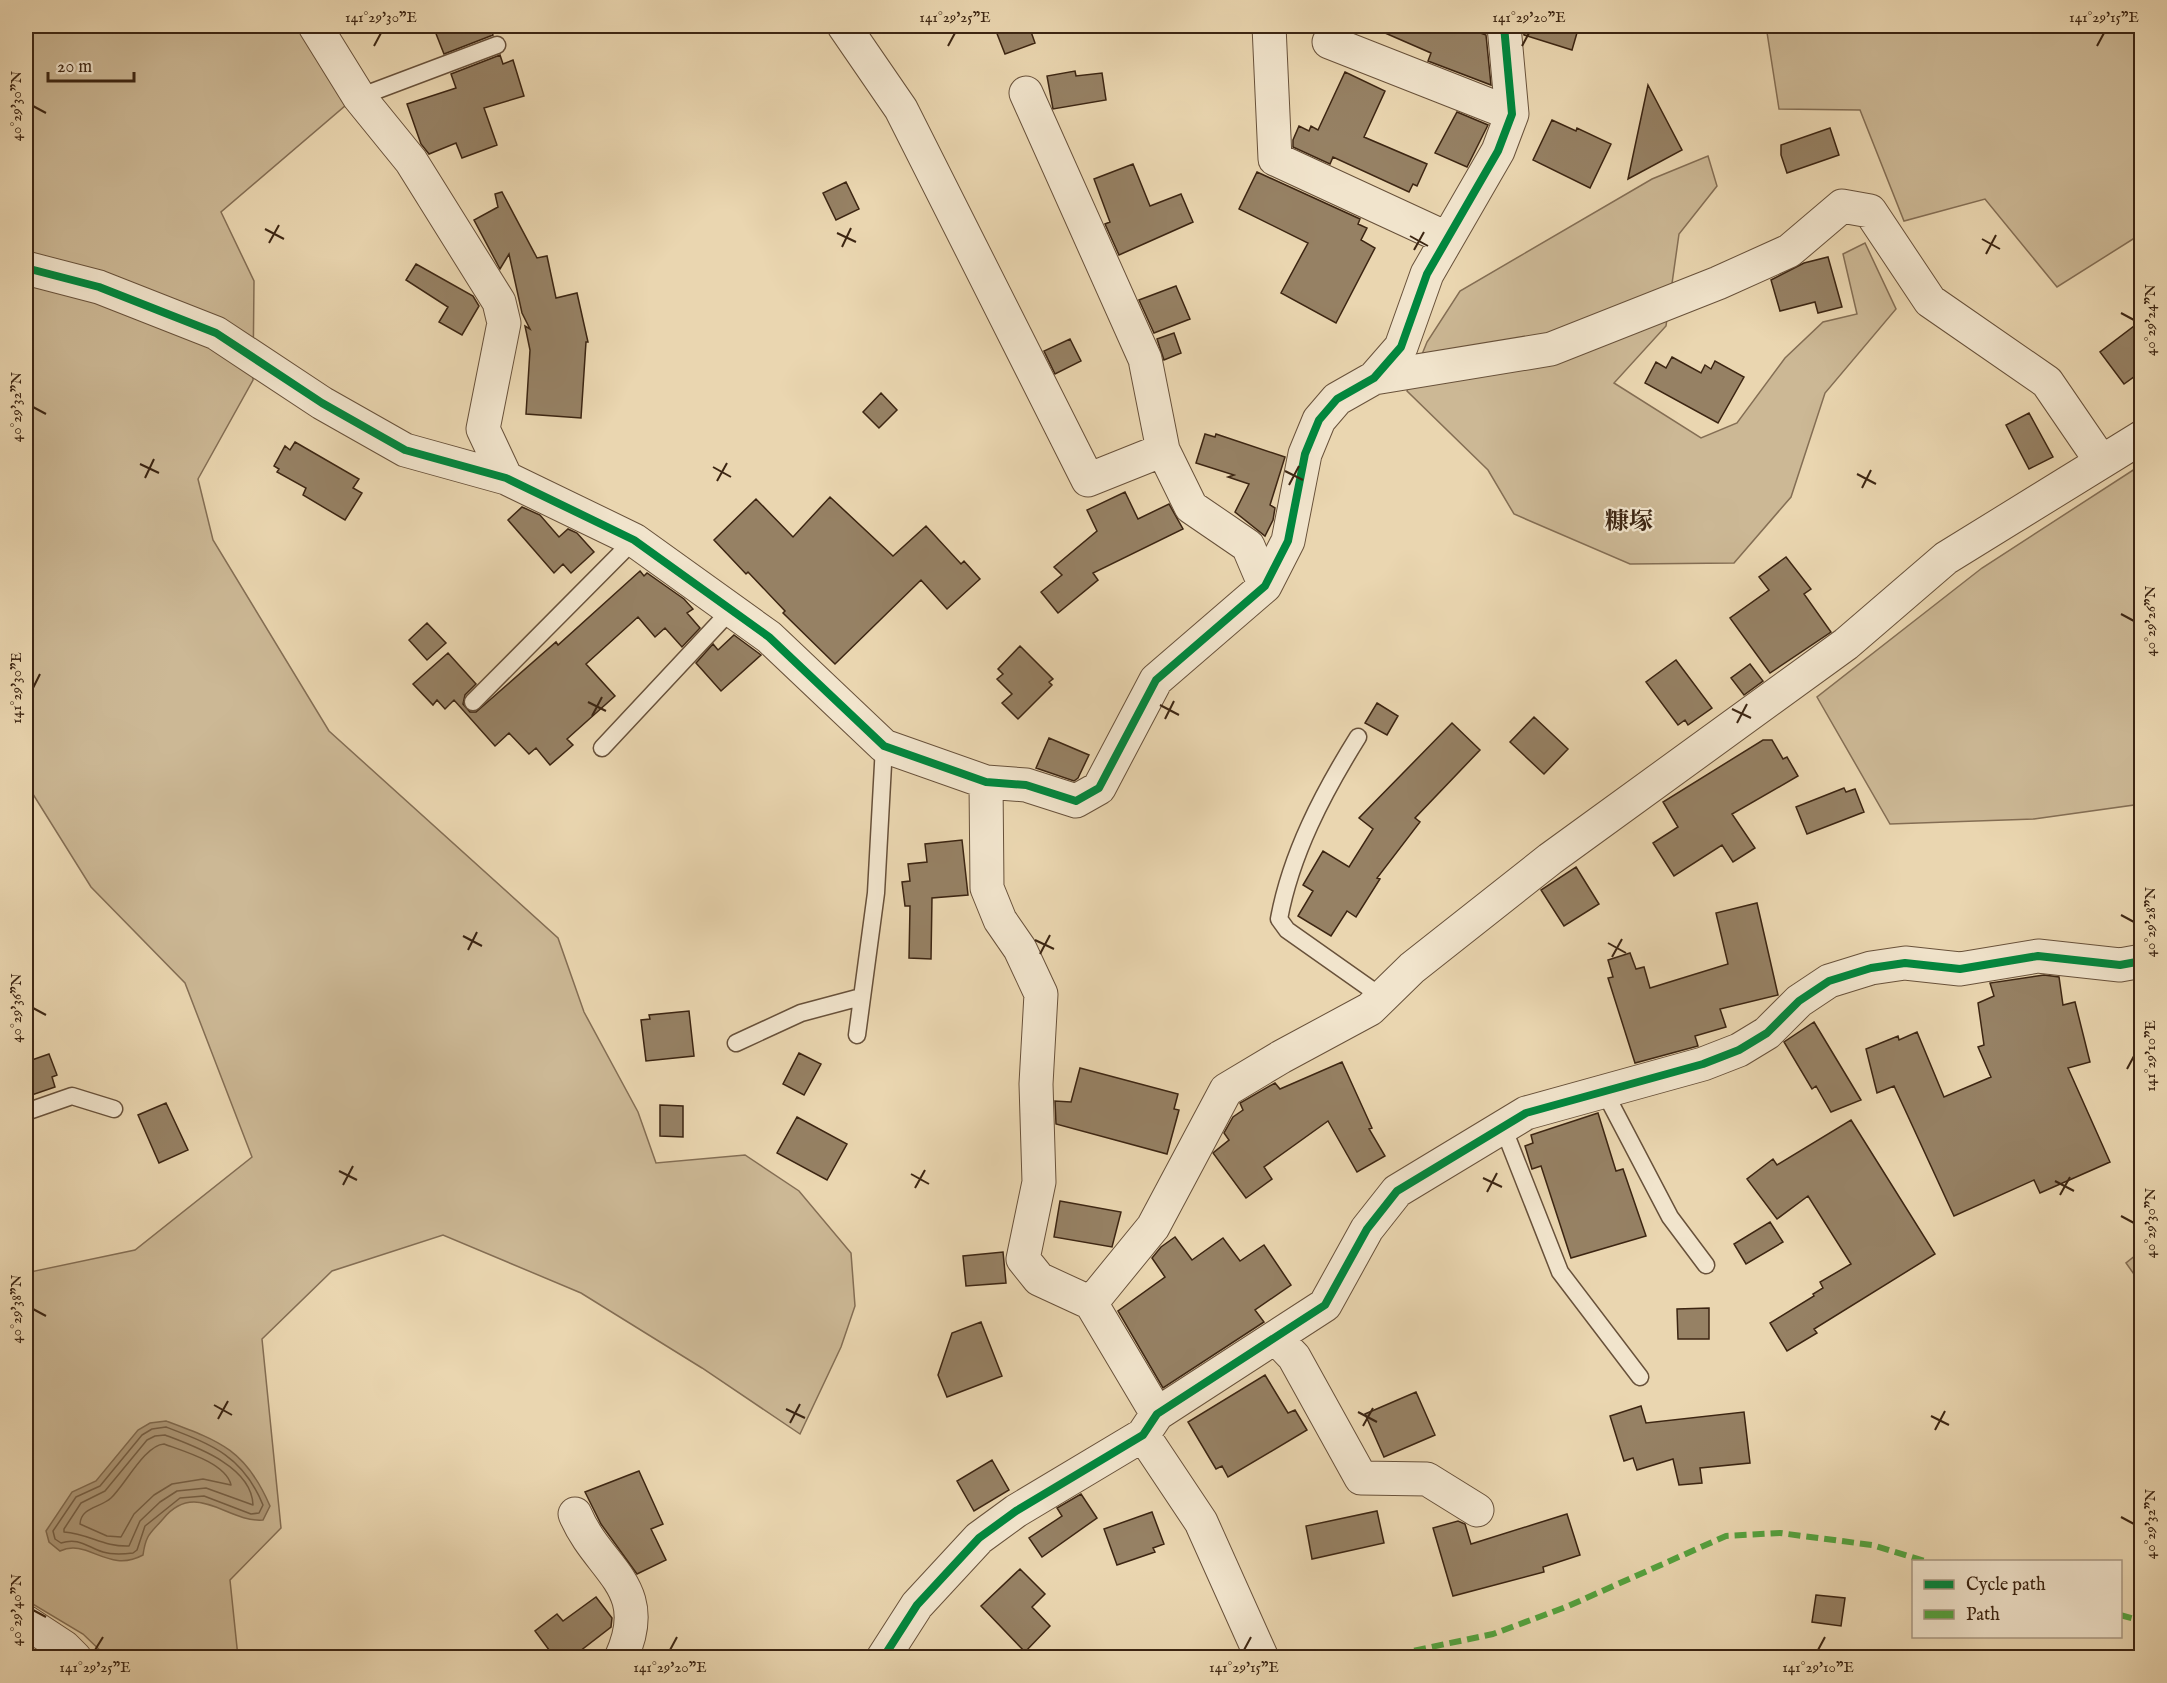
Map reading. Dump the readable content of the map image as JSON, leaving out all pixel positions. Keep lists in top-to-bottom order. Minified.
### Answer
{"districts":["糠塚"],"legend":["Cycle path","Path"],"scale_bar":"20 m","coordinates":["141°29'30\"E","141°29'25\"E","141°29'20\"E","141°29'15\"E","40°29'30\"N","40°29'24\"N","40°29'32\"N","40°29'26\"N","40°29'28\"N","40°29'36\"N","141°29'10\"E","40°29'38\"N","40°29'40\"N"]}
